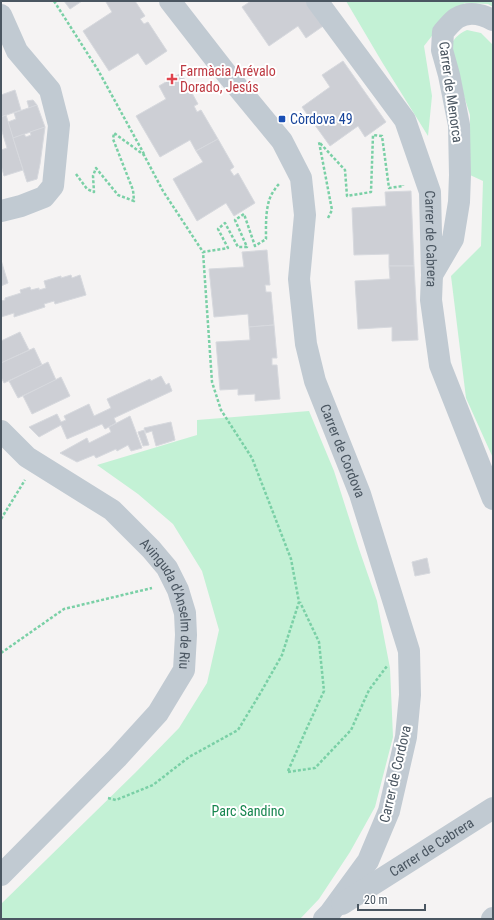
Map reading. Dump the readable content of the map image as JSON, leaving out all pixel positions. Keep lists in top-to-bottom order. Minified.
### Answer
{"streets":{"street":["Carrer de Menorca","Carrer de Cabrera","Carrer de Cordova","Avinguda d'Anselm de Riu"]},"crossings":[["Carrer de Menorca","Carrer de Cabrera"],["Carrer de Cabrera","Carrer de Cordova"]],"parks":["Parc Sandino"],"places":{"health":["Farmàcia Arévalo Dorado, Jesús"],"transit":["Còrdova 49"]},"scale_bar":"20 m"}
